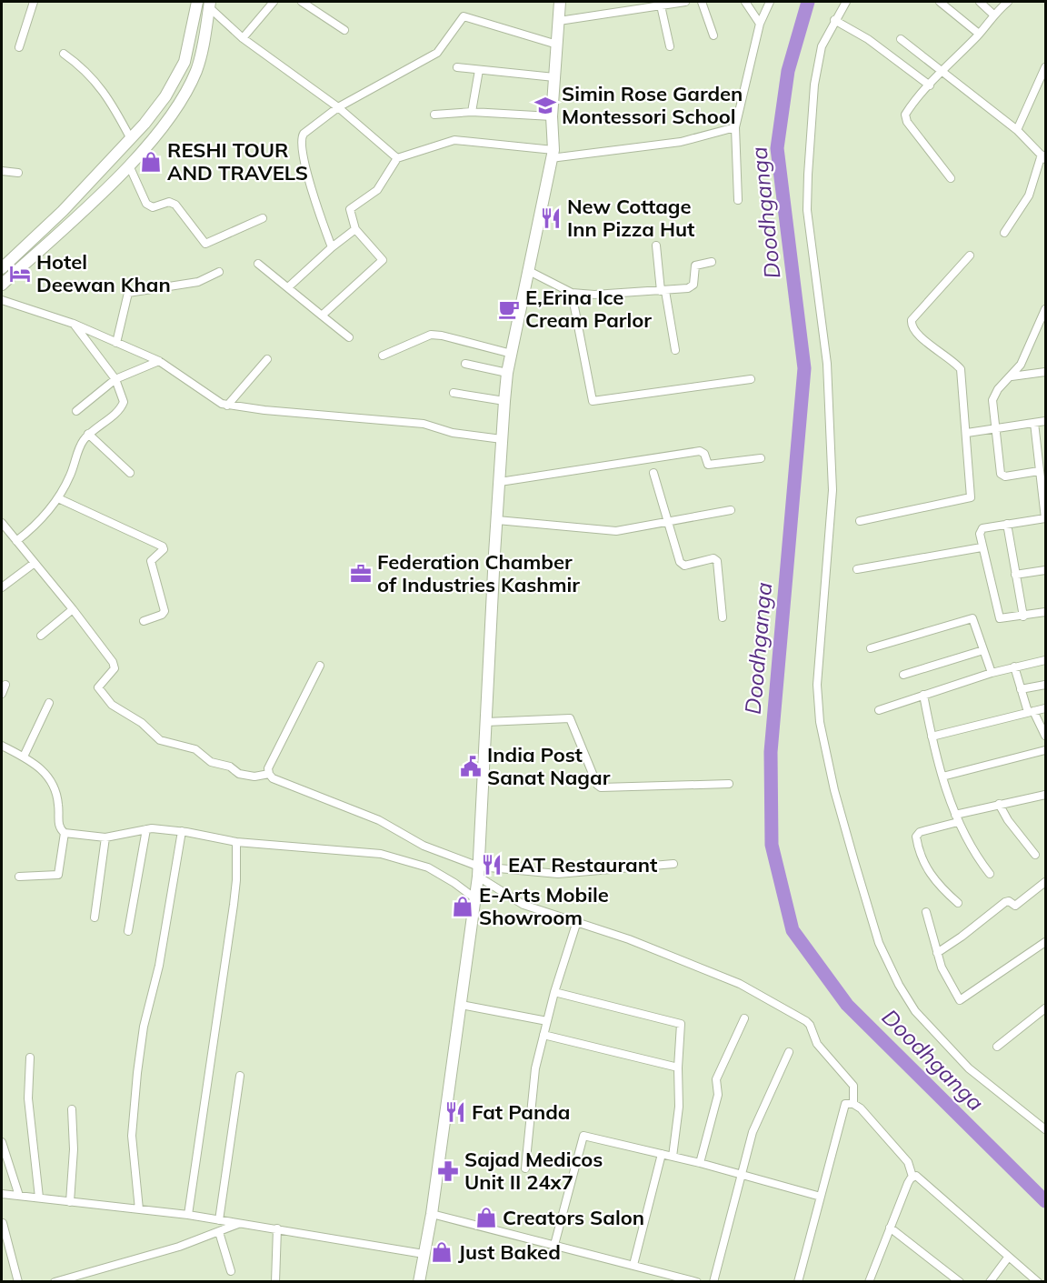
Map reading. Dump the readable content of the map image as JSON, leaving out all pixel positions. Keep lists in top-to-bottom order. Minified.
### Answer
{"water":["Doodhganga"],"places":{"school or university":["Simin Rose Garden Montessori School"],"shop":["RESHI TOUR AND TRAVELS","E-Arts Mobile Showroom","Creators Salon","Just Baked"],"restaurant":["New Cottage Inn Pizza Hut","EAT Restaurant","Fat Panda"],"hotel":["Hotel Deewan Khan"],"cafe":["E,Erina Ice Cream Parlor"],"office":["Federation Chamber of Industries Kashmir"],"public building":["India Post Sanat Nagar"],"pharmacy":["Sajad Medicos Unit II 24x7"]}}
